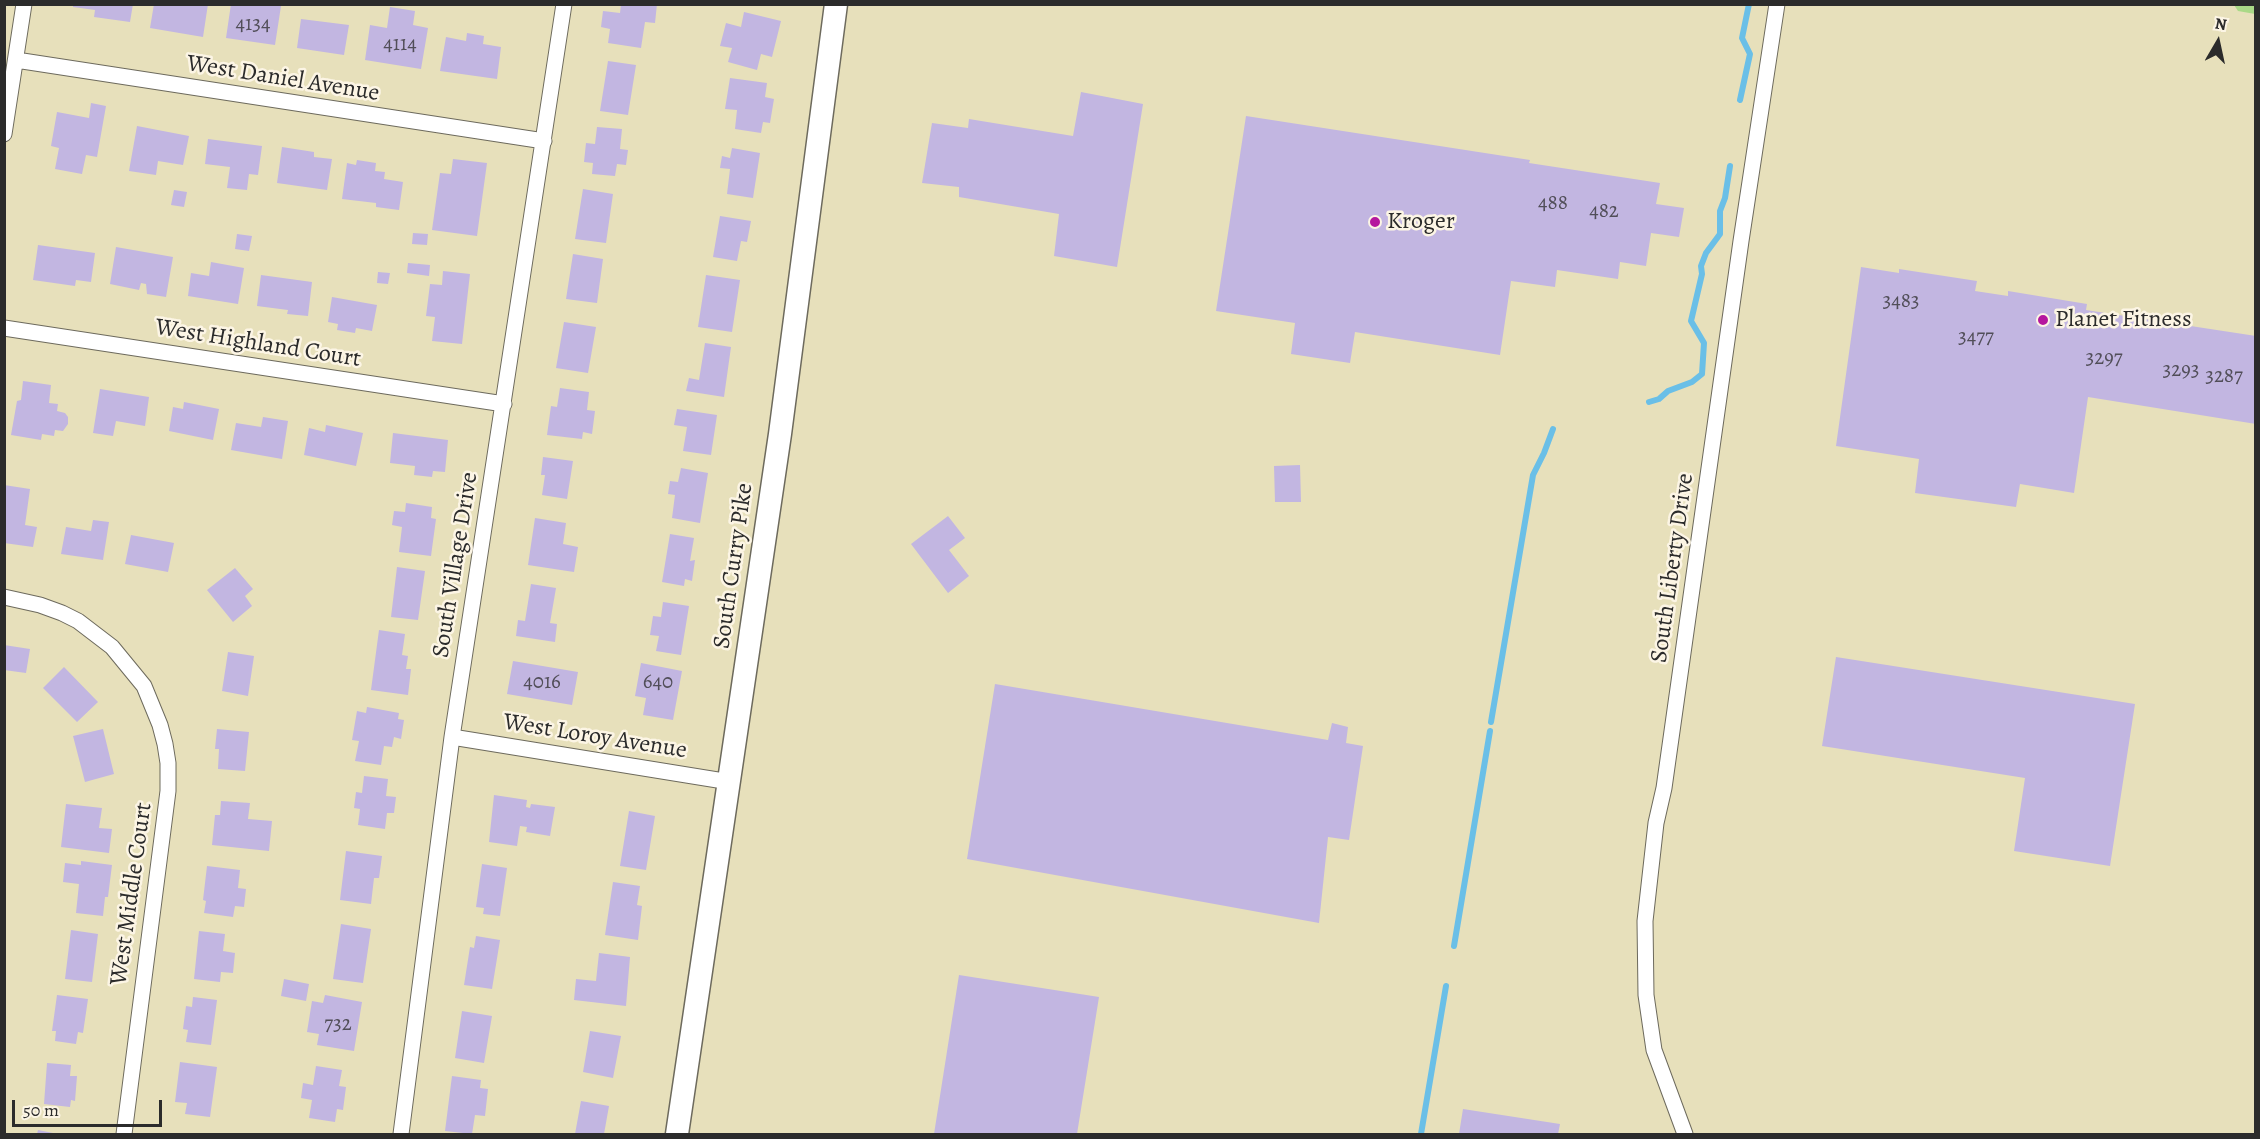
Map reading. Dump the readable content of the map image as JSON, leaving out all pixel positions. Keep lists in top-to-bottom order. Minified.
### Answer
{"streets":{"main road":["South Curry Pike"],"street":["West Daniel Avenue","West Highland Court","South Village Drive","South Liberty Drive","West Loroy Avenue","West Middle Court"]},"crossings":[["West Daniel Avenue","South Village Drive"],["West Highland Court","South Village Drive"],["South Village Drive","West Loroy Avenue"],["South Curry Pike","West Loroy Avenue"]],"places":["Kroger","Planet Fitness"],"house_numbers":["4134","4114","488","482","3483","3477","3297","3293","3287","4016","640","732"],"scale_bar":"50 m","north":"top"}
